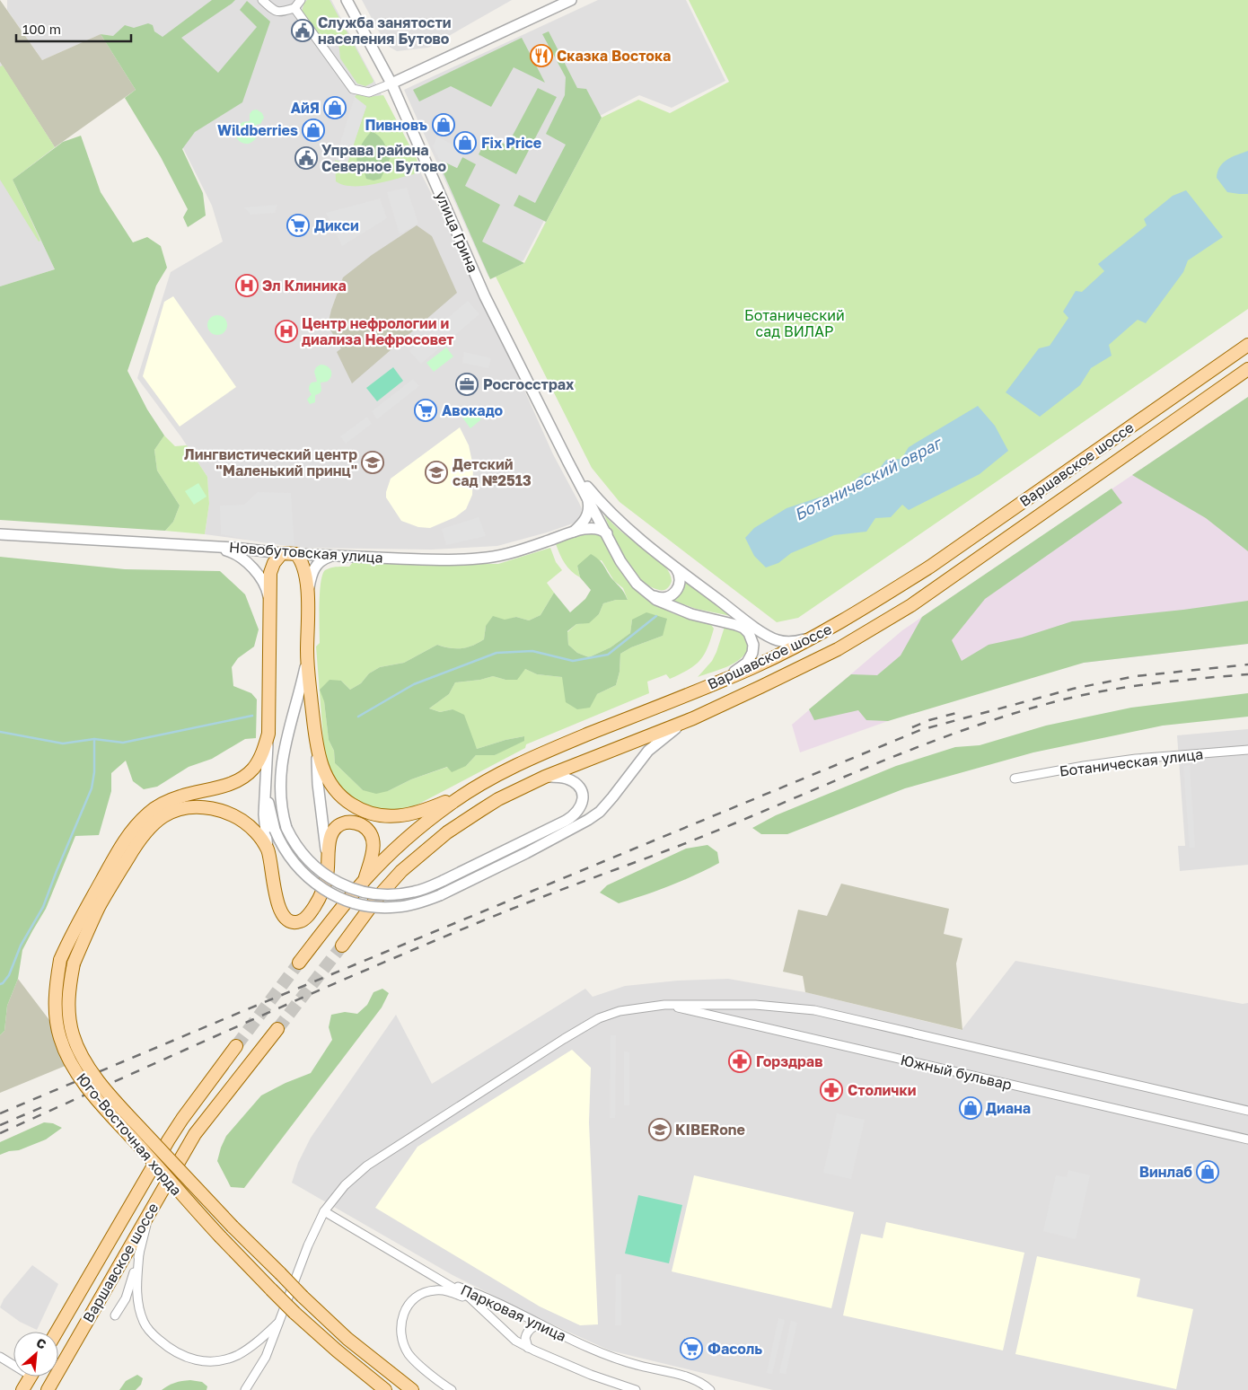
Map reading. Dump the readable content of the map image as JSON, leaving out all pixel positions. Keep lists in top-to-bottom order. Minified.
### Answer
{"streets":{"main road":["Варшавское шоссе","Новобутовская улица","Юго-Восточная хорда"],"street":["улица Грина","Ботаническая улица","Южный бульвар","Парковая улица"]},"crossings":[["улица Грина","Варшавское шоссе"],["улица Грина","Новобутовская улица"],["Варшавское шоссе","Юго-Восточная хорда"],["Новобутовская улица","Юго-Восточная хорда"]],"water":["Ботанический овраг"],"parks":["Ботанический сад ВИЛАР"],"places":{"public building":["Служба занятости населения Бутово","Управа района Северное Бутово"],"restaurant":["Сказка Востока"],"shop":["АйЯ","Пивновъ","Wildberries","Fix Price","Диана","Винлаб"],"supermarket":["Дикси","Авокадо","Фасоль"],"hospital":["Эл Клиника","Центр нефрологии и диализа Нефросовет"],"office":["Росгосстрах"],"school or university":["Лингвистический центр \"Маленький принц\"","Детский сад №2513","KIBERone"],"pharmacy":["Горздрав","Столички"]},"scale_bar":"100 m","north":"top right"}
